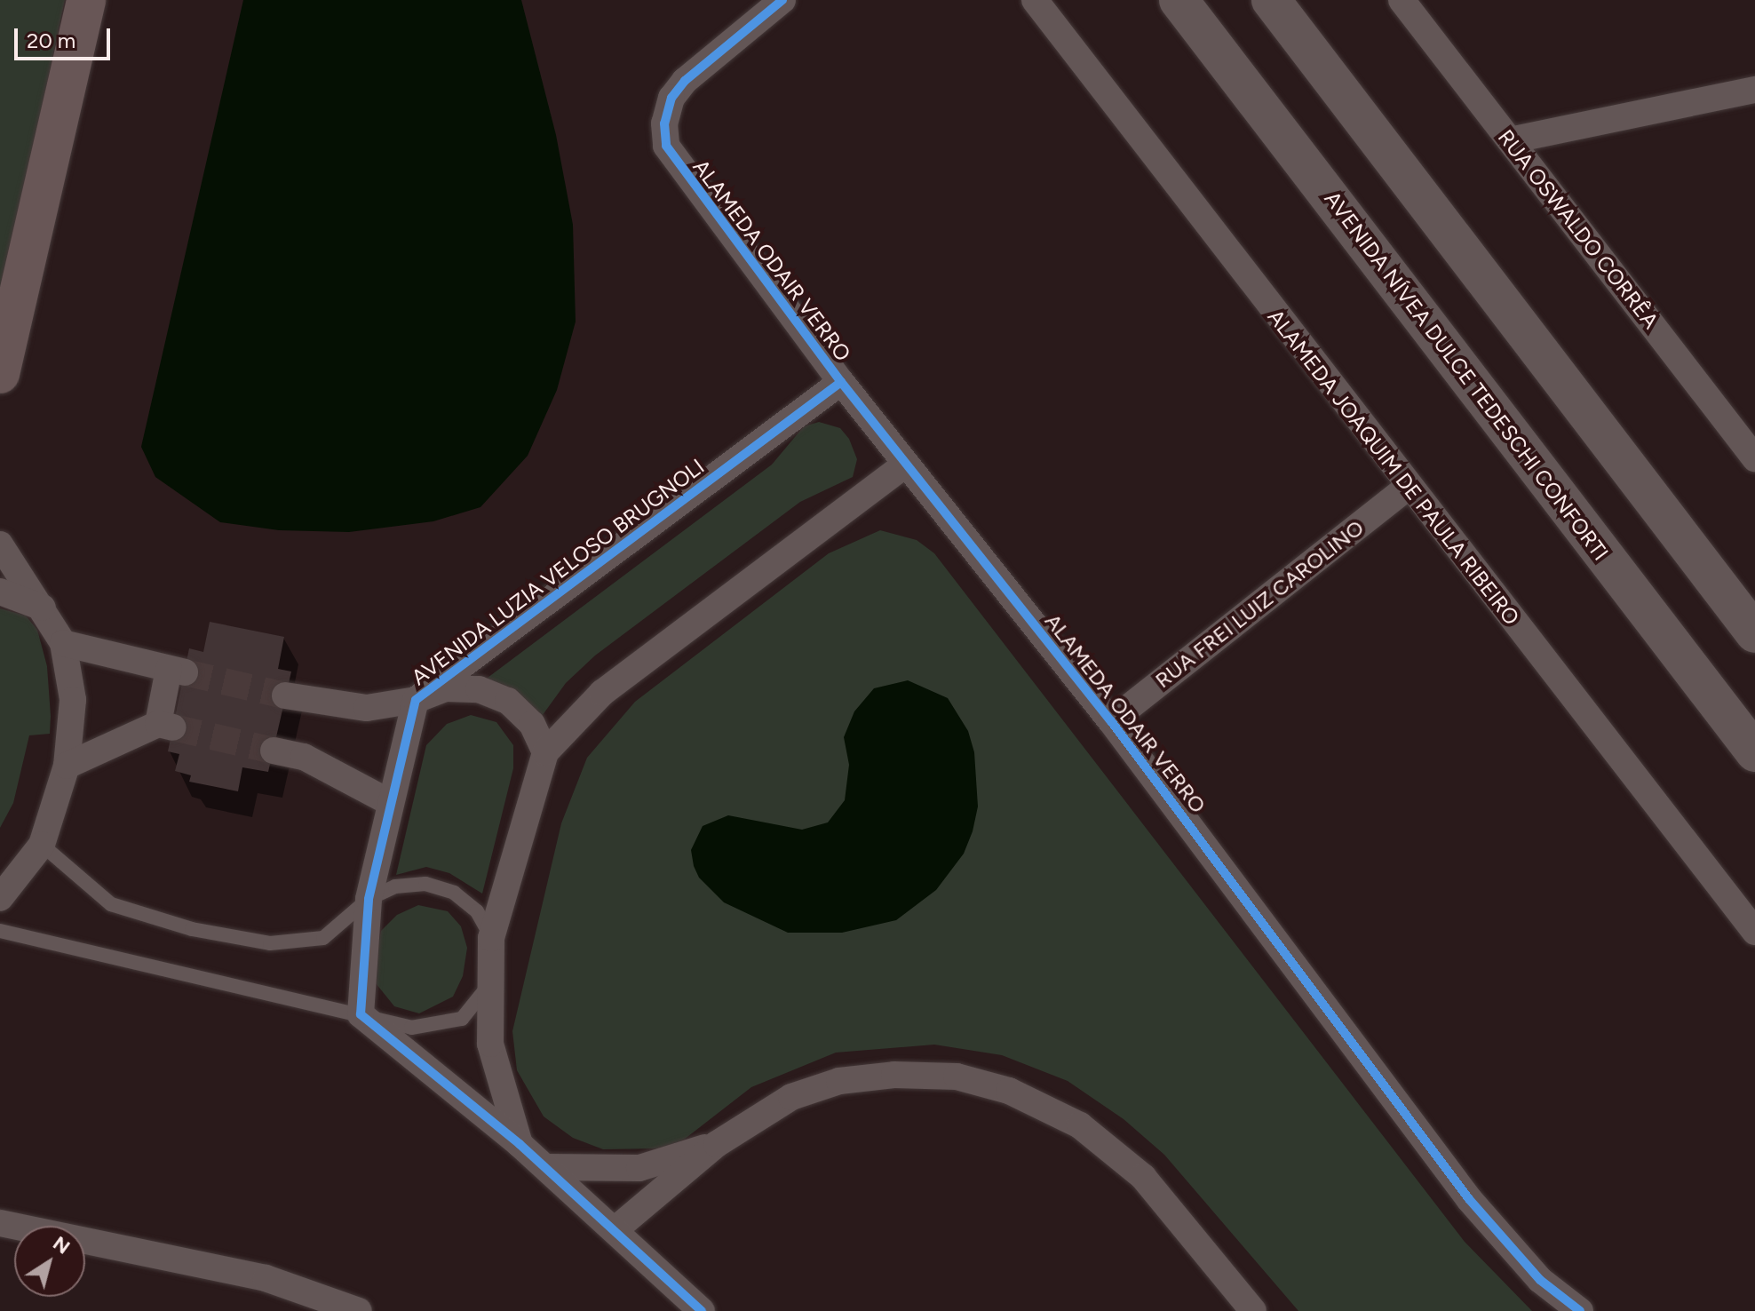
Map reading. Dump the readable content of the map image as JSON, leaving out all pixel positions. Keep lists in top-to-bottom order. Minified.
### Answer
{"streets":{"main road":["AVENIDA NÍVEA DULCE TEDESCHI CONFORTI"],"street":["RUA OSWALDO CORRÊA","ALAMEDA ODAIR VERRO","ALAMEDA JOAQUIM DE PAULA RIBEIRO","AVENIDA LUZIA VELOSO BRUGNOLI","RUA FREI LUIZ CAROLINO"]},"crossings":[["ALAMEDA ODAIR VERRO","AVENIDA LUZIA VELOSO BRUGNOLI"],["ALAMEDA ODAIR VERRO","RUA FREI LUIZ CAROLINO"],["ALAMEDA JOAQUIM DE PAULA RIBEIRO","RUA FREI LUIZ CAROLINO"]],"scale_bar":"20 m","north":"top right"}
